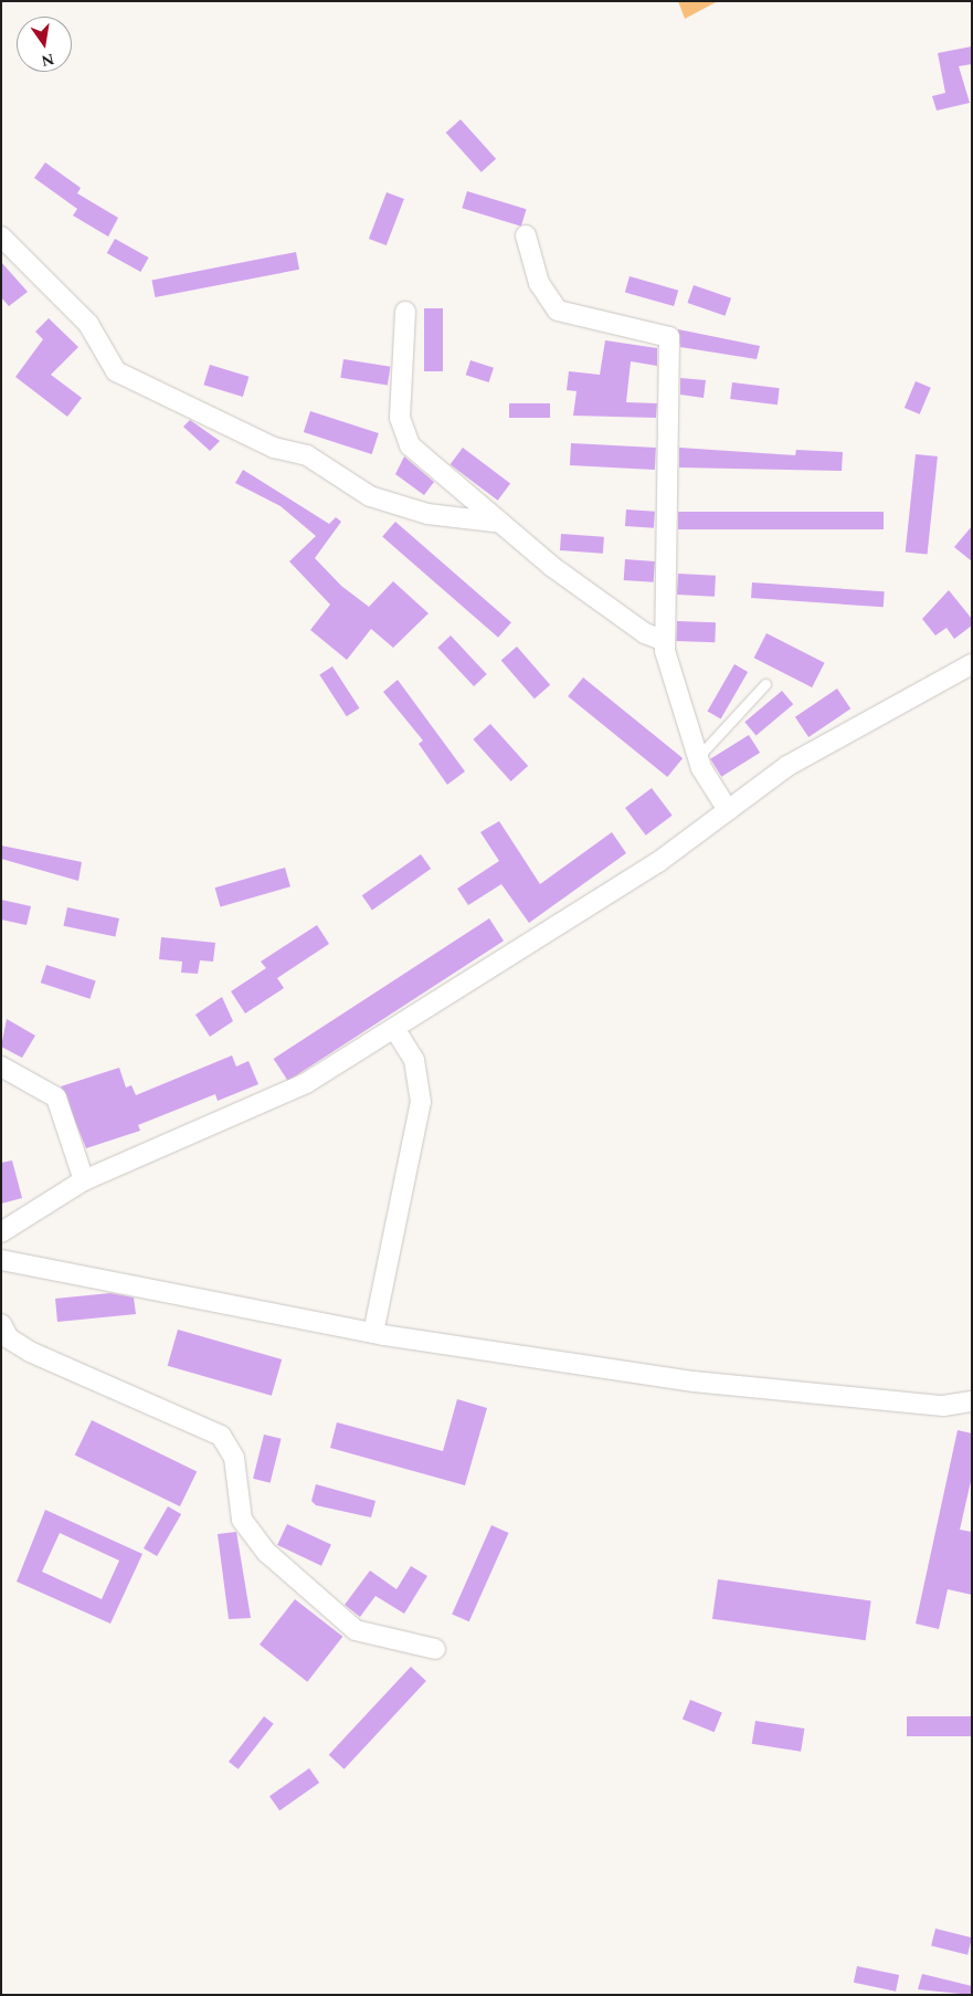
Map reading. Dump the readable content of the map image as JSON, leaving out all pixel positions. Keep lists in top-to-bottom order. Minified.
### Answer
{"north":"bottom"}
